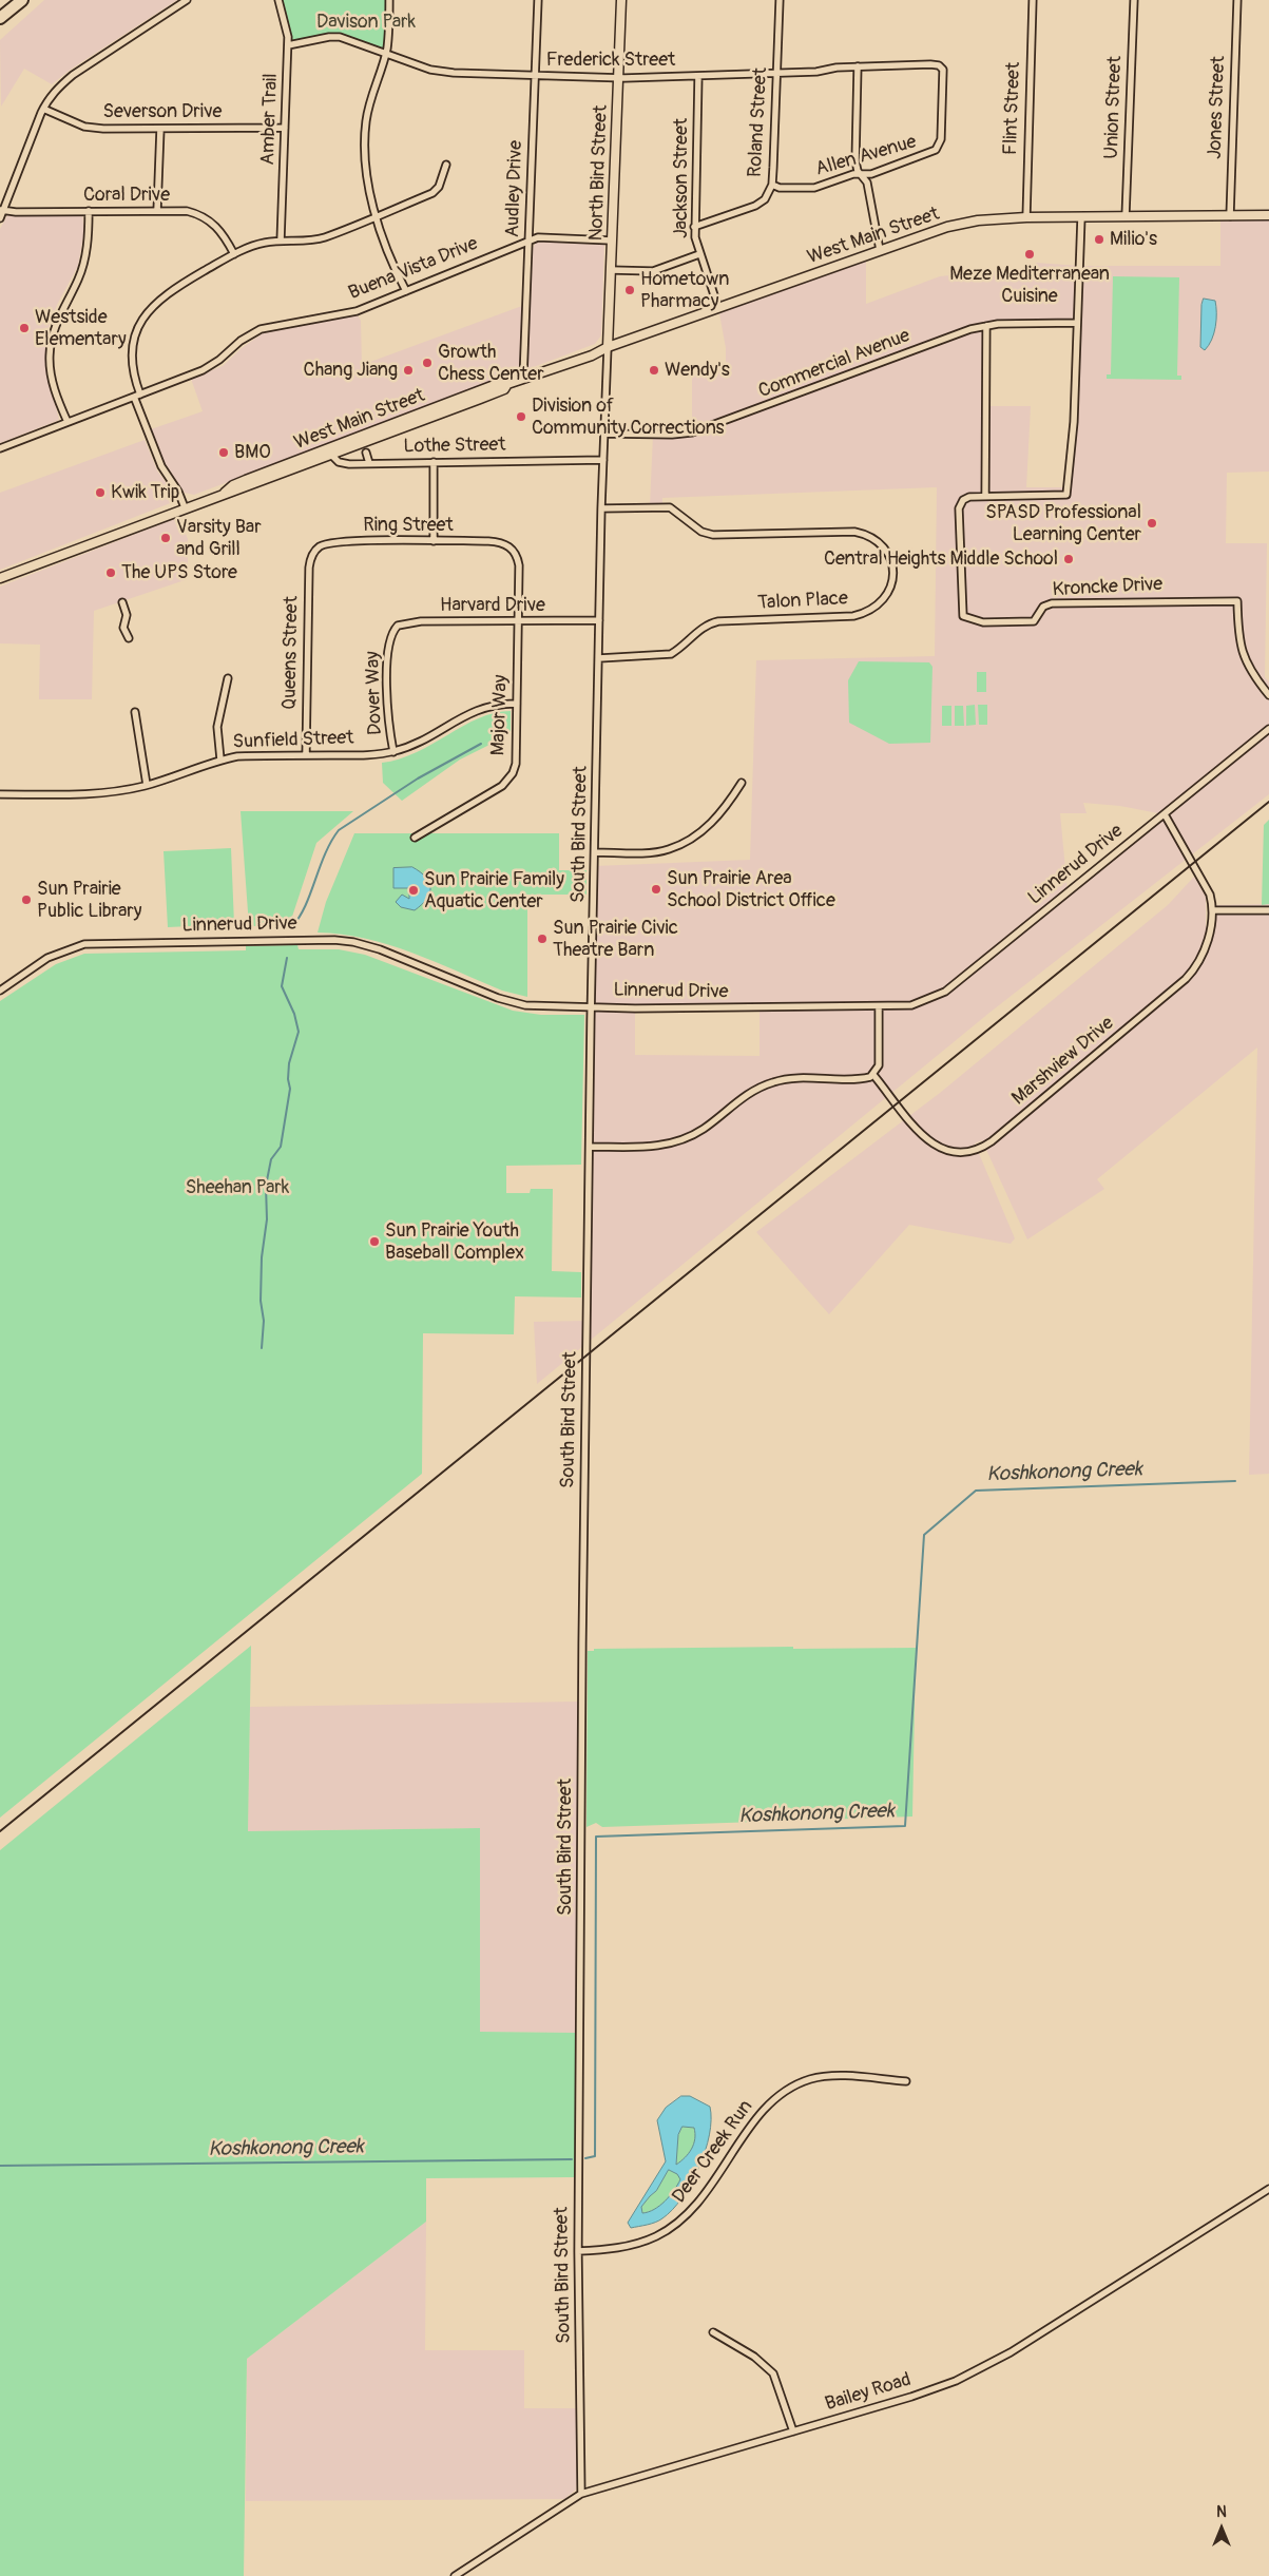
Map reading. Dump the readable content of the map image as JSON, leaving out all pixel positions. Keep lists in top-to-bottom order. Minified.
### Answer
{"streets":{"main road":["North Bird Street","West Main Street"],"street":["Frederick Street","Union Street","Jones Street","Flint Street","Severson Drive","Amber Trail","Roland Street","Allen Avenue","Jackson Street","Audley Drive","Coral Drive","Buena Vista Drive","Commercial Avenue","Lothe Street","Ring Street","Kroncke Drive","Talon Place","Harvard Drive","Queens Street","Dover Way","Major Way","Sunfield Street","South Bird Street","Linnerud Drive","Marshview Drive","Deer Creek Run","Bailey Road"]},"crossings":[["Frederick Street","Amber Trail"],["Frederick Street","Roland Street"],["Frederick Street","Allen Avenue"],["Frederick Street","North Bird Street"],["Frederick Street","Jackson Street"],["Frederick Street","Audley Drive"],["Union Street","West Main Street"],["Jones Street","West Main Street"],["Flint Street","West Main Street"],["Severson Drive","Amber Trail"],["Roland Street","Allen Avenue"],["Roland Street","Jackson Street"],["North Bird Street","West Main Street"],["North Bird Street","Buena Vista Drive"],["North Bird Street","South Bird Street"],["Jackson Street","West Main Street"],["Audley Drive","West Main Street"],["Audley Drive","Buena Vista Drive"],["West Main Street","Lothe Street"],["West Main Street","Kroncke Drive"],["West Main Street","South Bird Street"],["Commercial Avenue","Kroncke Drive"],["Commercial Avenue","South Bird Street"],["Lothe Street","South Bird Street"],["Ring Street","Queens Street"],["Ring Street","Major Way"],["Talon Place","South Bird Street"],["Harvard Drive","Dover Way"],["Harvard Drive","Major Way"],["Harvard Drive","South Bird Street"],["Queens Street","Sunfield Street"],["Dover Way","Sunfield Street"],["Major Way","Sunfield Street"],["South Bird Street","Linnerud Drive"],["South Bird Street","Deer Creek Run"],["South Bird Street","Bailey Road"]],"water":["Koshkonong Creek"],"parks":["Davison Park","Sheehan Park"],"places":["Milio's","Meze Mediterranean Cuisine","Hometown Pharmacy","Westside Elementary","Growth Chess Center","Chang Jiang","Wendy's","Division of Community Corrections","BMO","Kwik Trip","SPASD Professional Learning Center","Varsity Bar and Grill","Central Heights Middle School","The UPS Store","Sun Prairie Area School District Office","Sun Prairie Family Aquatic Center","Sun Prairie Public Library","Sun Prairie Civic Theatre Barn","Sun Prairie Youth Baseball Complex"],"north":"top"}
